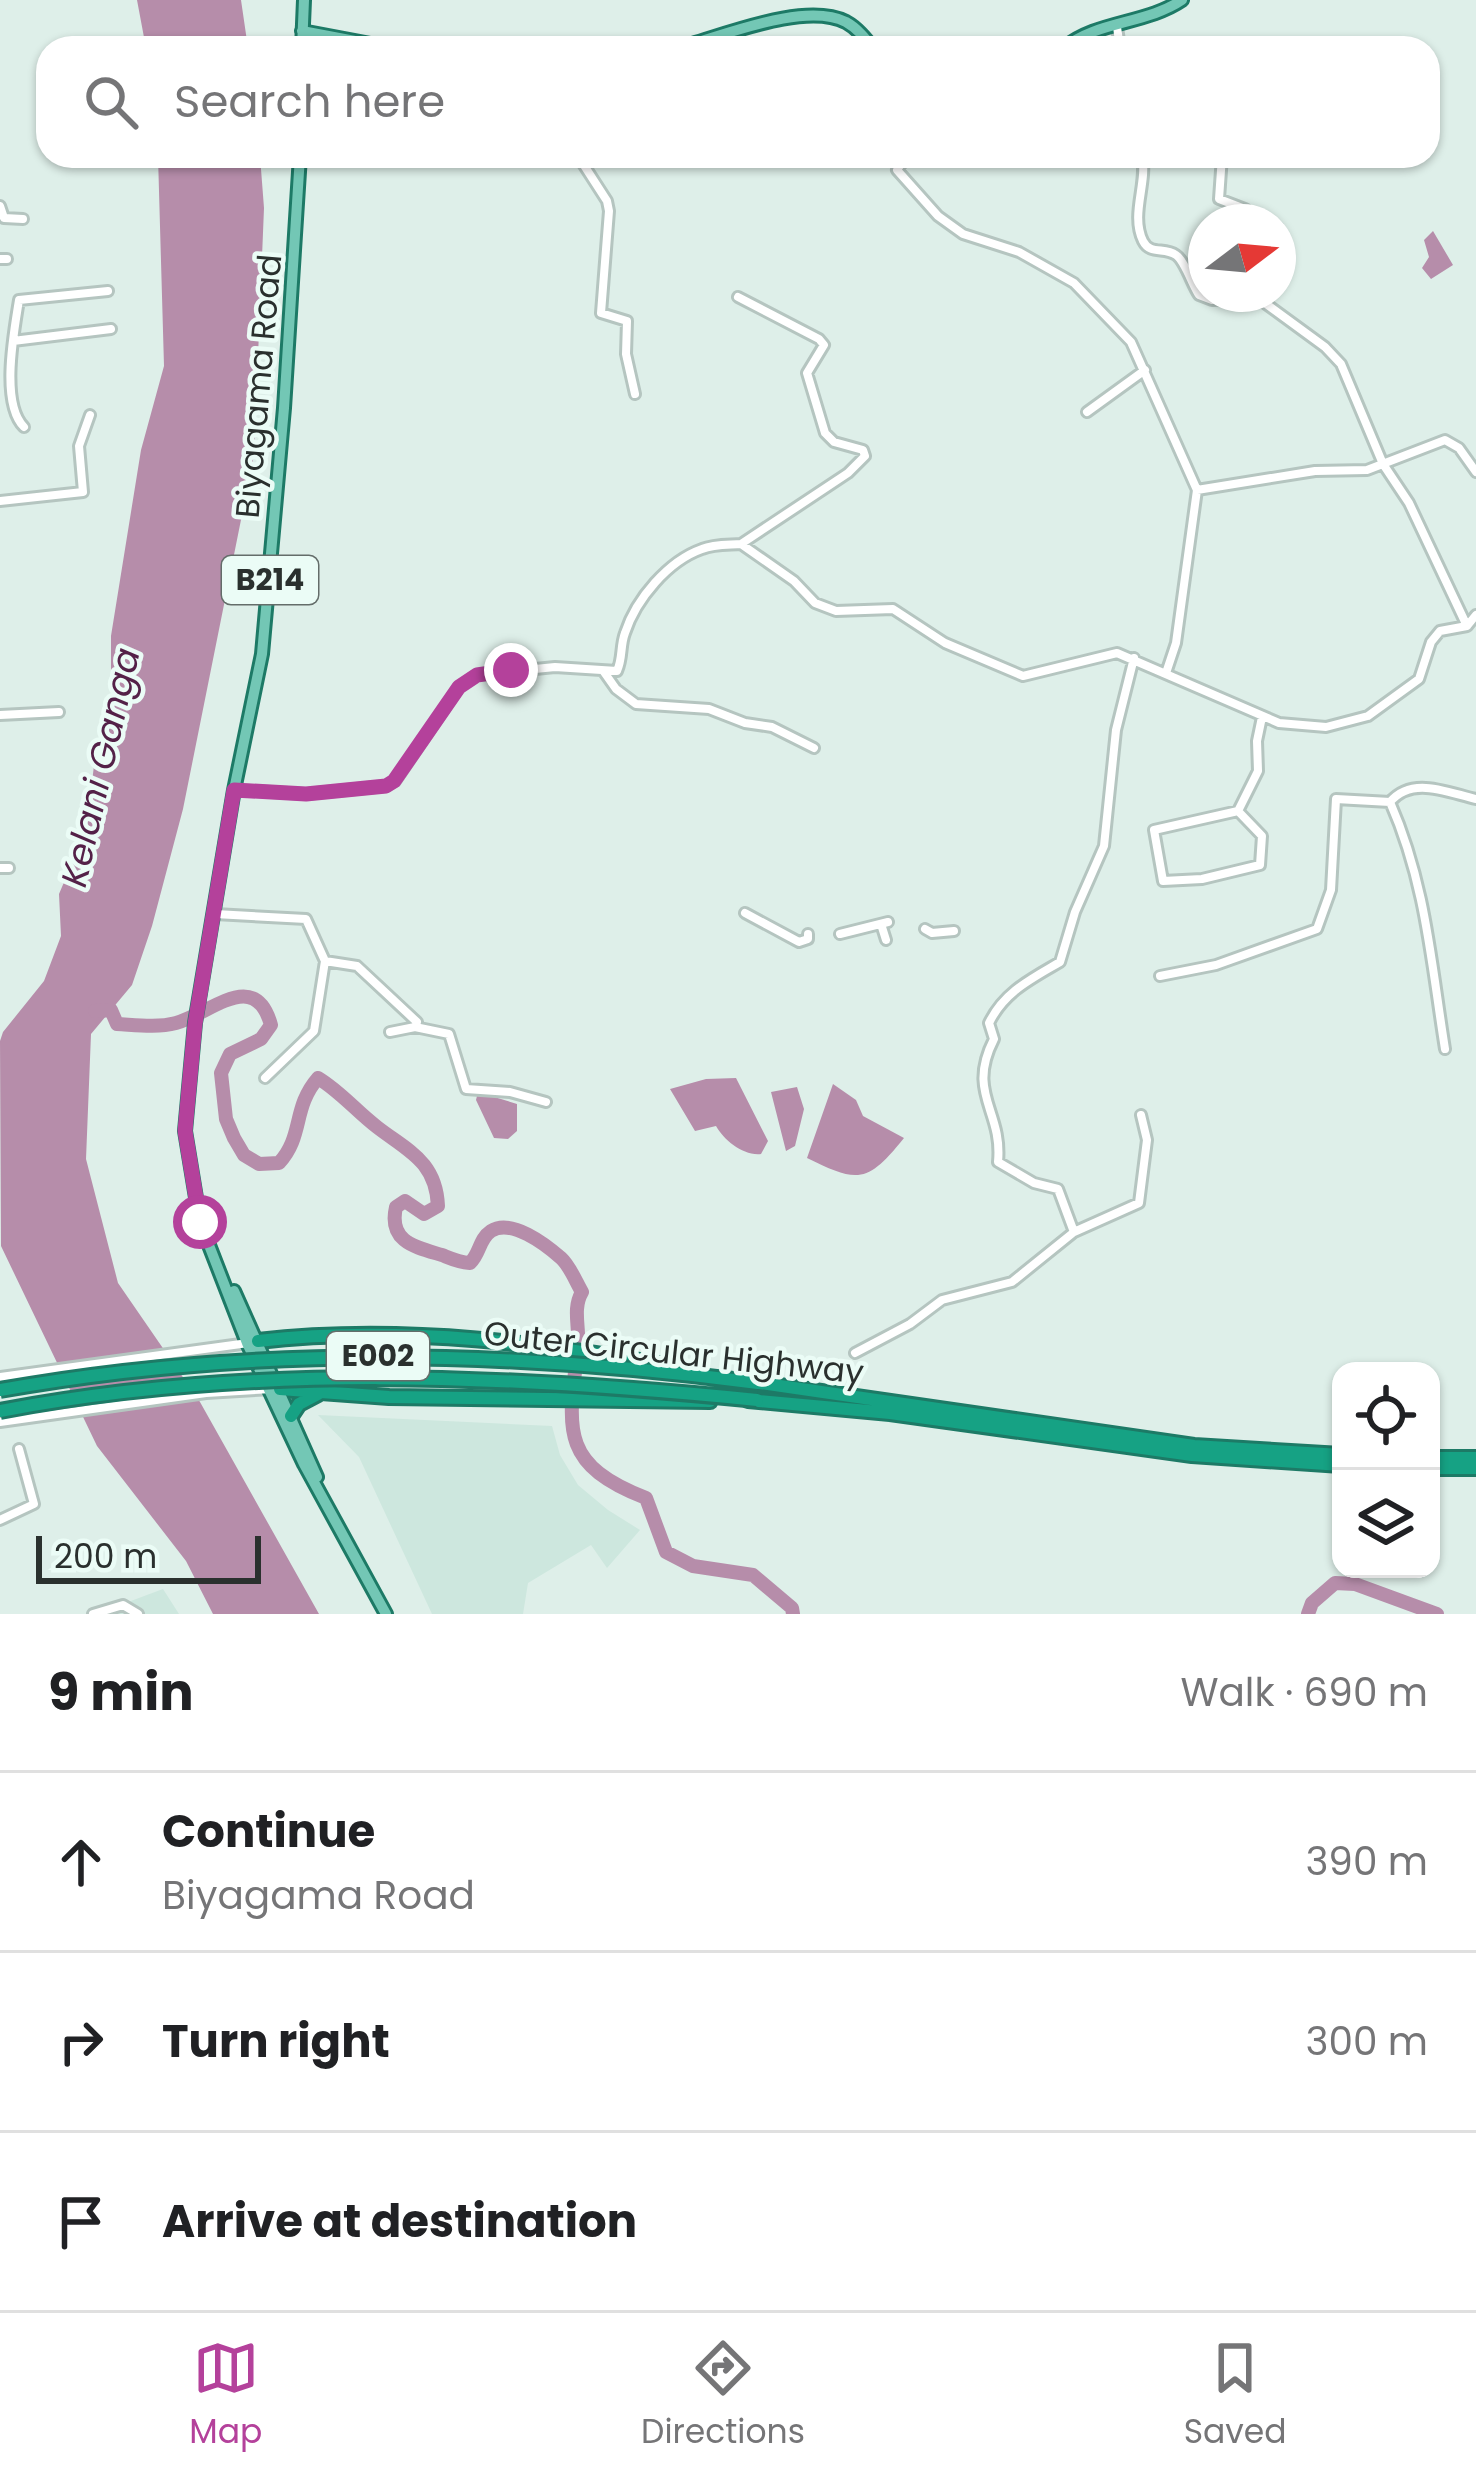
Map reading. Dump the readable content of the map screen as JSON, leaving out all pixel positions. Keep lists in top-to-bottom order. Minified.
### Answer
{"streets":{"highway":["Outer Circular Highway","E002"],"main road":["Biyagama Road","B214"]},"water":["Kelani Ganga"],"scale_bar":"200 m","north":"right","page":{"search":"Search here","scale":"200 m","heading":["9 min","Walk · 690 m"],"list":[["Continue","Biyagama Road","390 m"],["Turn right","300 m"],"Arrive at destination"],"nav":["Map","Directions","Saved"]}}
